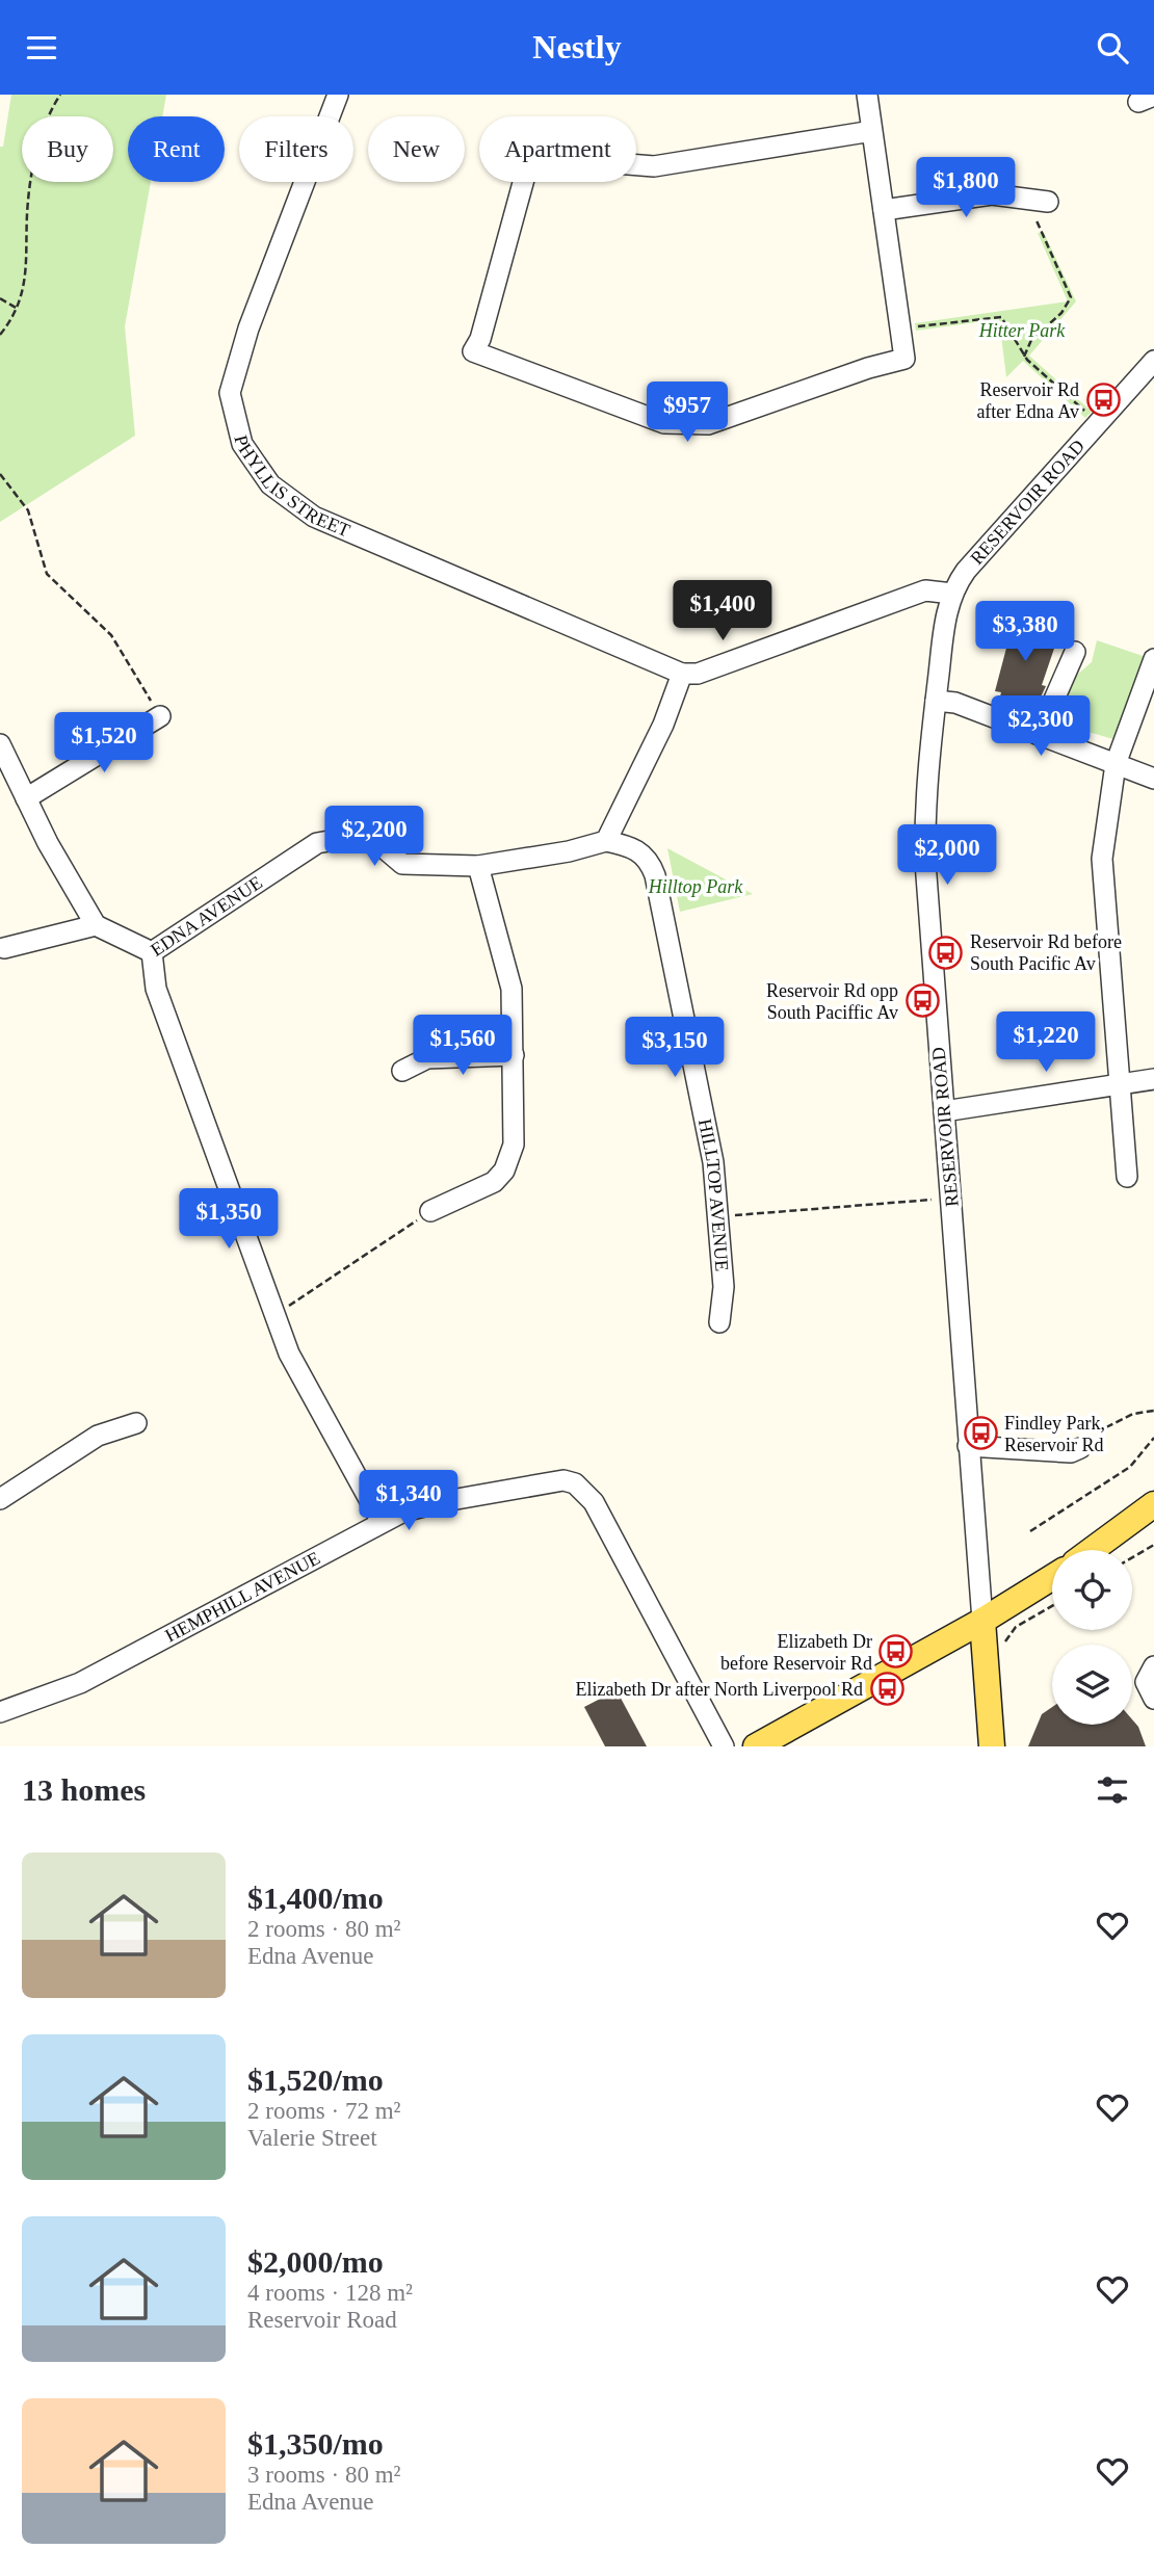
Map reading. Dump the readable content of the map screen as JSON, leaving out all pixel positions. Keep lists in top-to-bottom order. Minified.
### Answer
{"streets":{"street":["PHYLLIS STREET","RESERVOIR ROAD","EDNA AVENUE","HILLTOP AVENUE","HEMPHILL AVENUE"]},"crossings":[["EDNA AVENUE","HILLTOP AVENUE"],["EDNA AVENUE","HEMPHILL AVENUE"]],"parks":["Hitter Park","Hilltop Park"],"places":{"bus stop":["Reservoir Rd after Edna Av","Reservoir Rd before South Pacific Av","Reservoir Rd opp South Paciffic Av","Findley Park, Reservoir Rd","Elizabeth Dr before Reservoir Rd","Elizabeth Dr after North Liverpool Rd"]},"page":{"header":"Nestly","chip":["Buy","Rent","Filters","New","Apartment"],"price":["$1,800","$957","$1,400","$3,380","$2,300","$1,520","$2,200","$2,000","$1,220","$1,560","$3,150","$1,350","$1,340"],"heading":"13 homes","list":[{"name":"$1,400/mo","note":"2 rooms · 80 m² · Edna Avenue"},{"name":"$1,520/mo","note":"2 rooms · 72 m² · Valerie Street"},{"name":"$2,000/mo","note":"4 rooms · 128 m² · Reservoir Road"},{"name":"$1,350/mo","note":"3 rooms · 80 m² · Edna Avenue"}]}}
